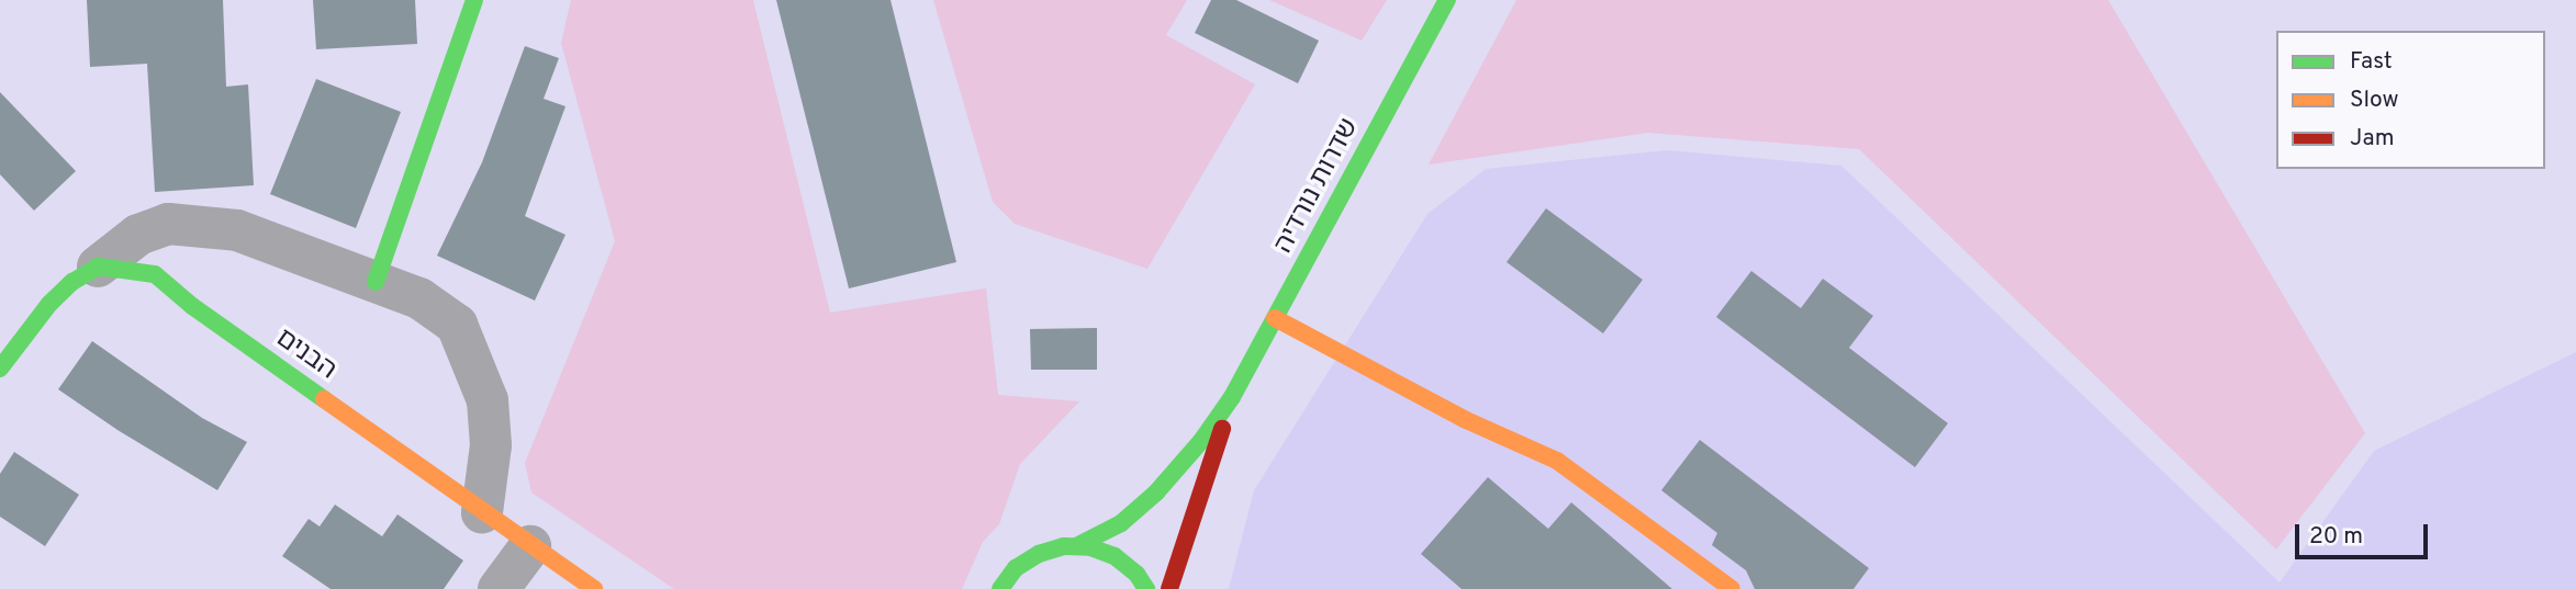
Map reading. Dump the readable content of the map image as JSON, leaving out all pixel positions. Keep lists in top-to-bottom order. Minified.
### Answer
{"streets":{"street":["שדרות נורדיה","הבנים"]},"legend":["Fast","Slow","Jam"],"scale_bar":"20 m"}
